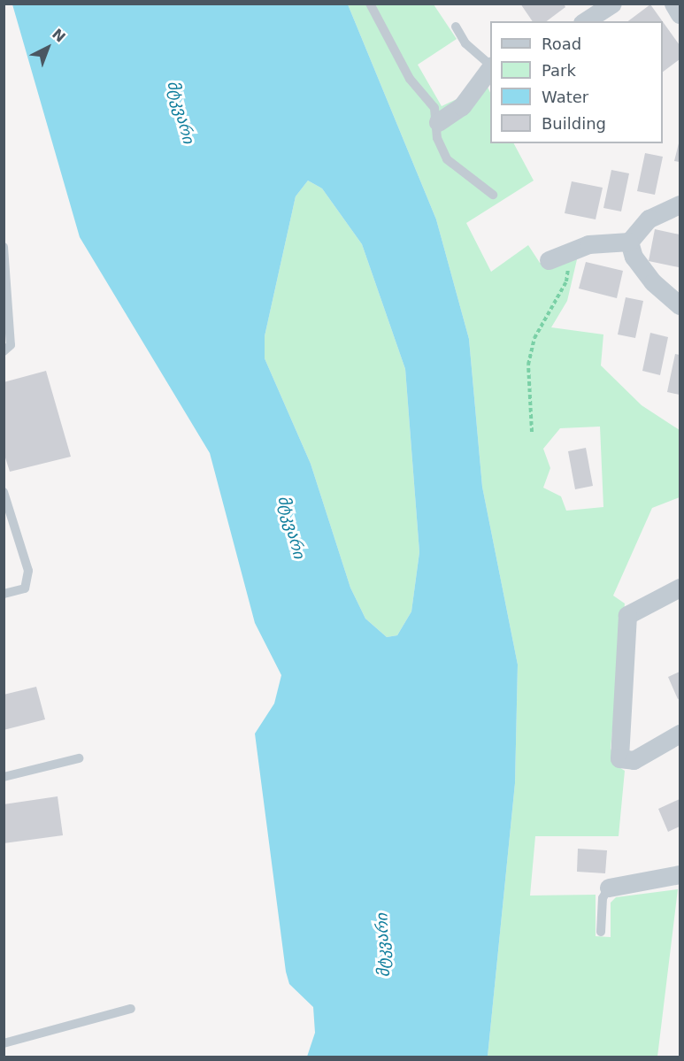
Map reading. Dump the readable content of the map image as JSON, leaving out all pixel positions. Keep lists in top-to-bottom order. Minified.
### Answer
{"water":["მტკვარი"],"legend":["Road","Park","Water","Building"],"north":"top right"}
